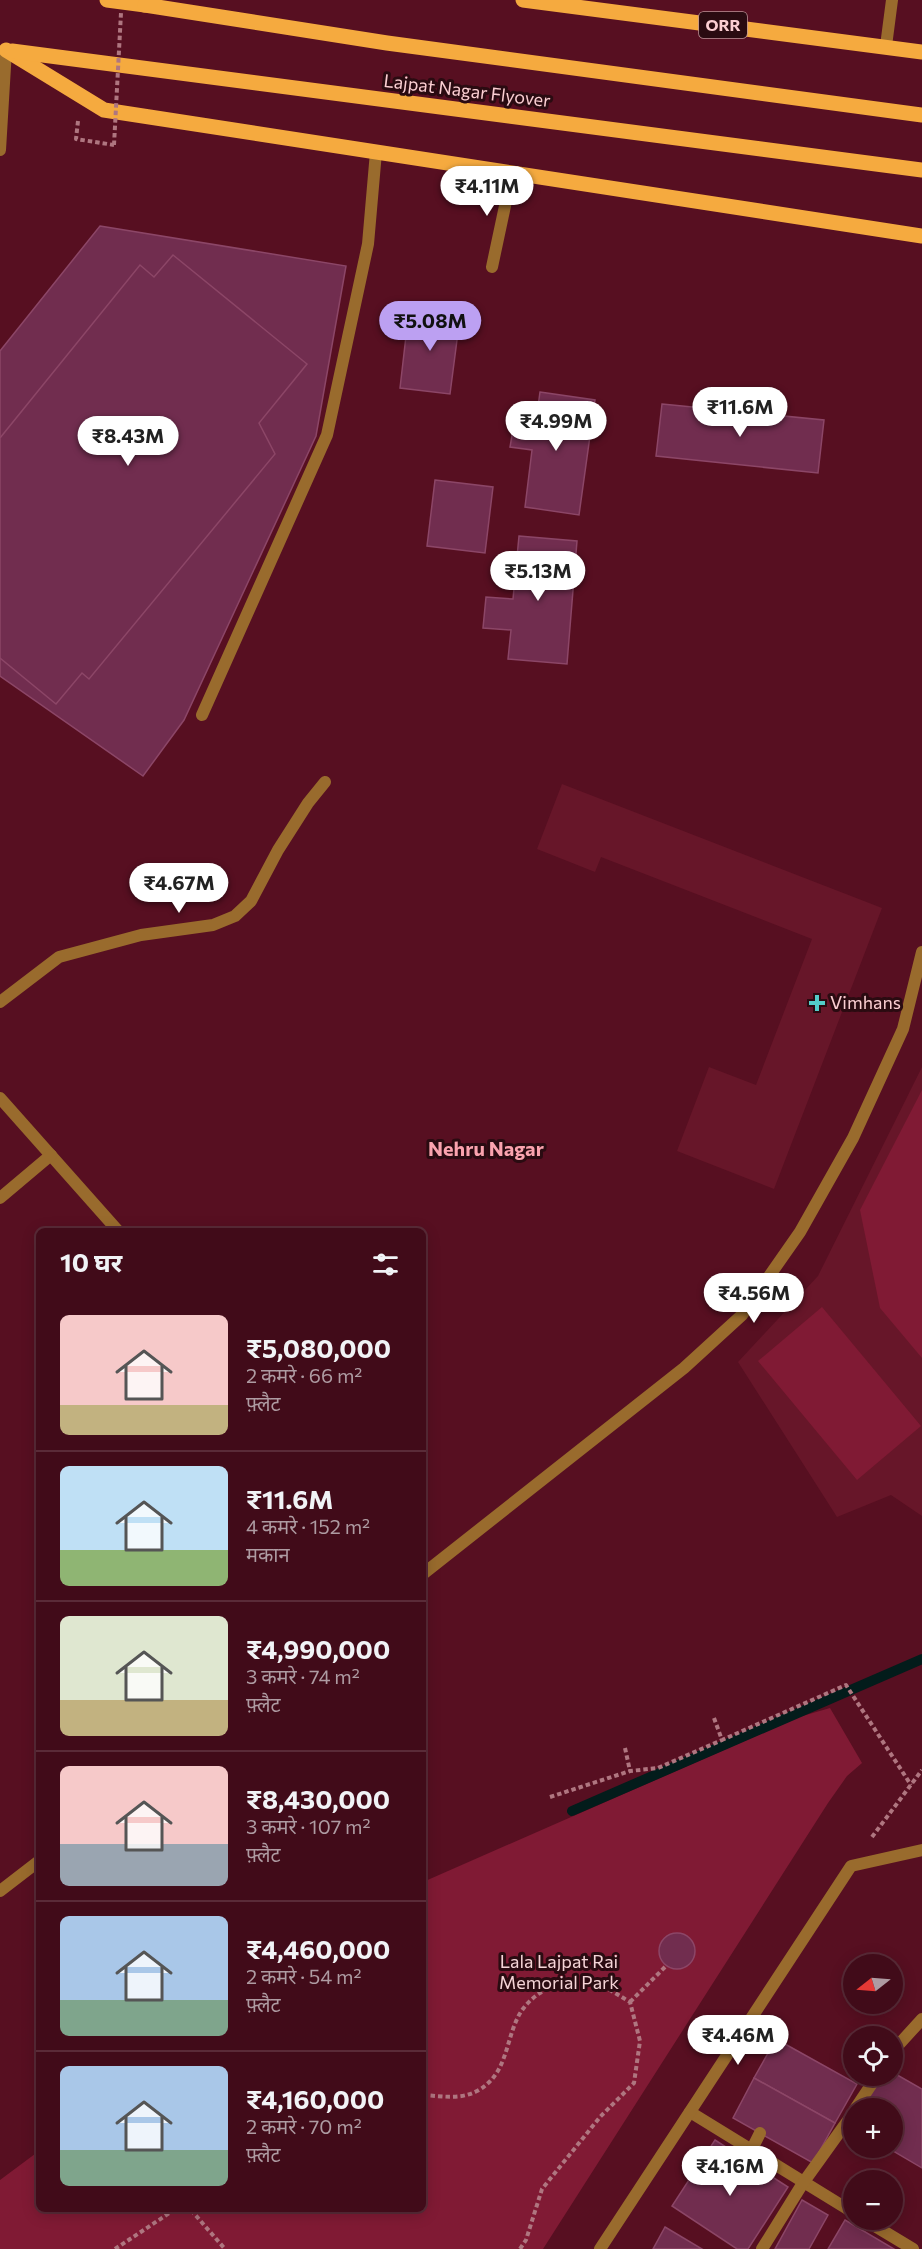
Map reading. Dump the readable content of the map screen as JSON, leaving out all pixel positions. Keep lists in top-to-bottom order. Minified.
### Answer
{"streets":{"main road":["ORR","Lajpat Nagar Flyover"]},"districts":["Nehru Nagar"],"parks":["Lala Lajpat Rai Memorial Park"],"places":{"health":["Vimhans"]},"north":"left","page":{"price":["₹4.11M","₹5.08M","₹11.6M","₹4.99M","₹8.43M","₹5.13M","₹4.67M","₹4.56M","₹4.46M","₹4.16M"],"heading":"10 घर","list":[{"name":"₹5,080,000","note":"2 कमरे · 66 m² · फ़्लैट"},{"name":"₹11.6M","note":"4 कमरे · 152 m² · मकान"},{"name":"₹4,990,000","note":"3 कमरे · 74 m² · फ़्लैट"},{"name":"₹8,430,000","note":"3 कमरे · 107 m² · फ़्लैट"},{"name":"₹4,460,000","note":"2 कमरे · 54 m² · फ़्लैट"},{"name":"₹4,160,000","note":"2 कमरे · 70 m² · फ़्लैट"}],"map_buttons":["+","−"]}}
